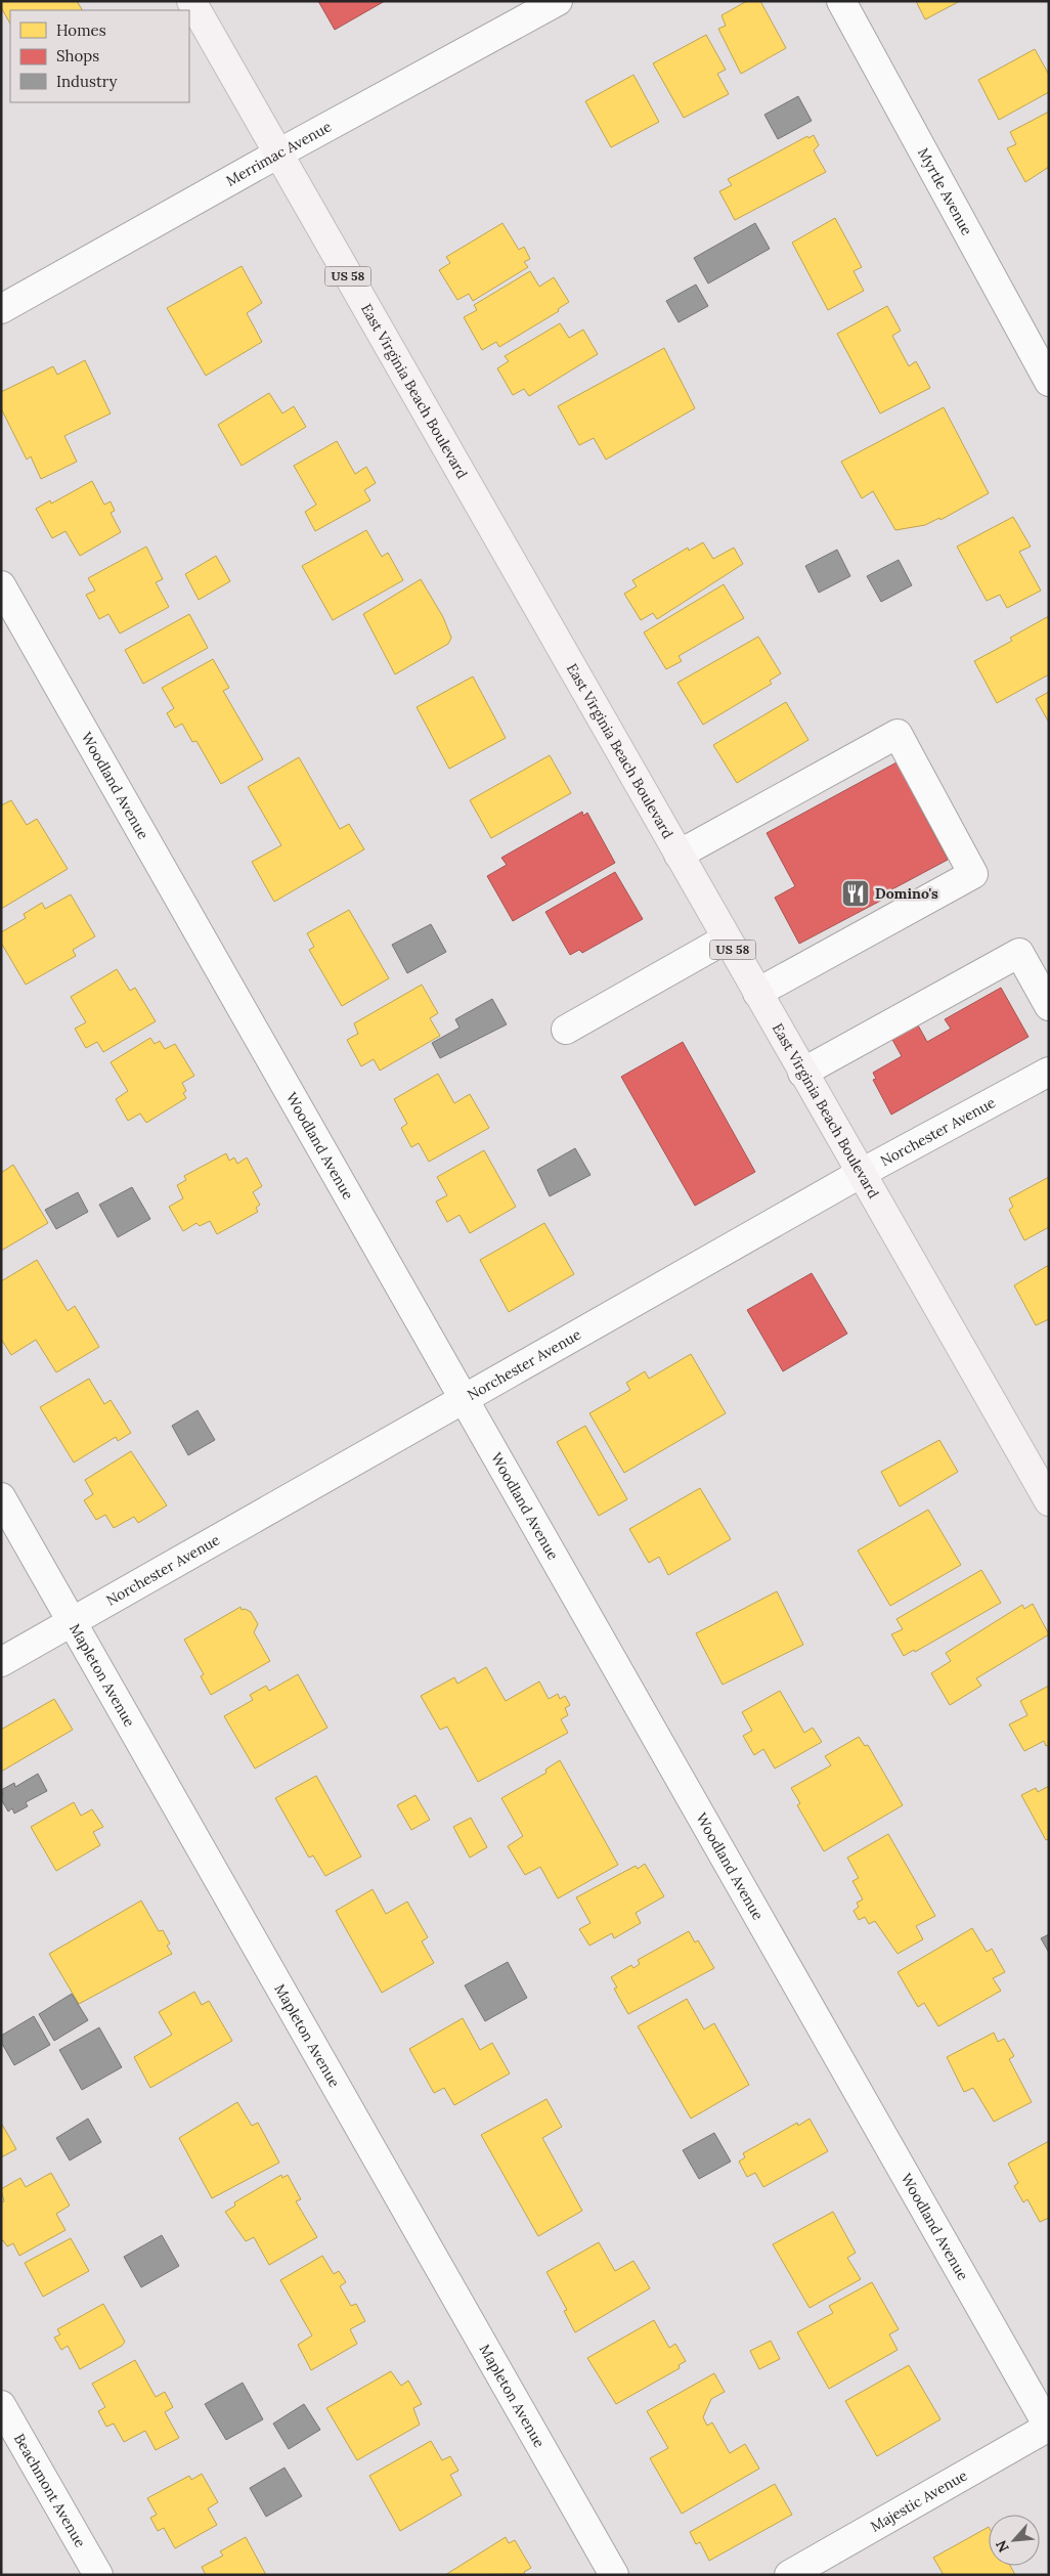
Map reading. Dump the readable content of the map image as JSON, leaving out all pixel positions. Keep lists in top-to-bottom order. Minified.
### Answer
{"streets":{"main road":["US 58","East Virginia Beach Boulevard"],"street":["Merrimac Avenue","Myrtle Avenue","Woodland Avenue","Norchester Avenue","Mapleton Avenue","Beachmont Avenue","Majestic Avenue"]},"crossings":[["Merrimac Avenue","East Virginia Beach Boulevard"],["East Virginia Beach Boulevard","Norchester Avenue"],["Woodland Avenue","Norchester Avenue"],["Woodland Avenue","Majestic Avenue"],["Norchester Avenue","Mapleton Avenue"]],"places":{"restaurant":["Domino's"]},"legend":["Homes","Shops","Industry"],"north":"bottom left"}
